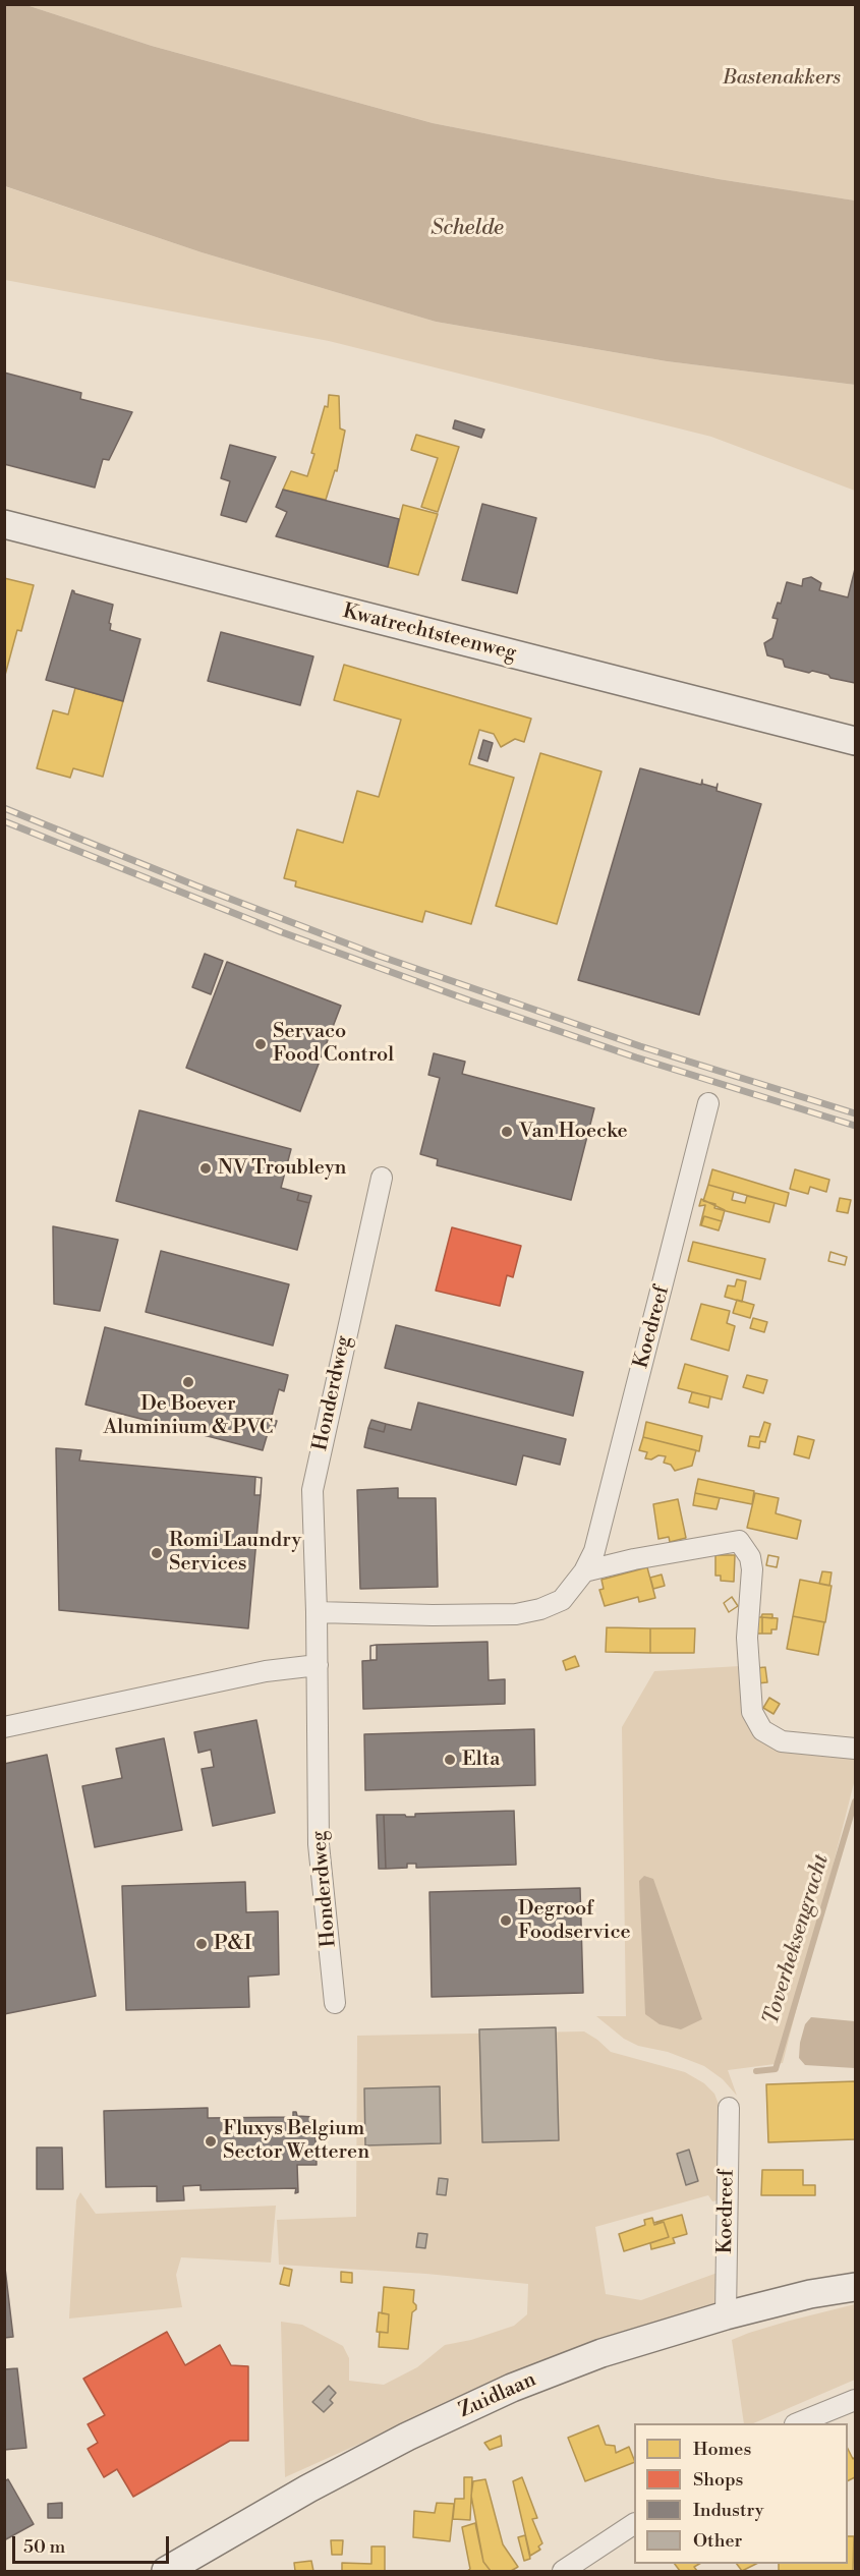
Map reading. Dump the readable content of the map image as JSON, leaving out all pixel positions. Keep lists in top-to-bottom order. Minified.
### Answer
{"streets":{"street":["Kwatrechtsteenweg","Koedreef","Honderdweg","Zuidlaan"]},"crossings":[["Koedreef","Zuidlaan"]],"water":["Schelde","Toverheksengracht"],"parks":["Bastenakkers"],"places":["Servaco Food Control","Van Hoecke","NV Troubleyn","De Boever Aluminium & PVC","Romi Laundry Services","Elta","Degroof Foodservice","P&I","Fluxys Belgium Sector Wetteren"],"legend":["Homes","Shops","Industry","Other"],"scale_bar":"50 m"}
